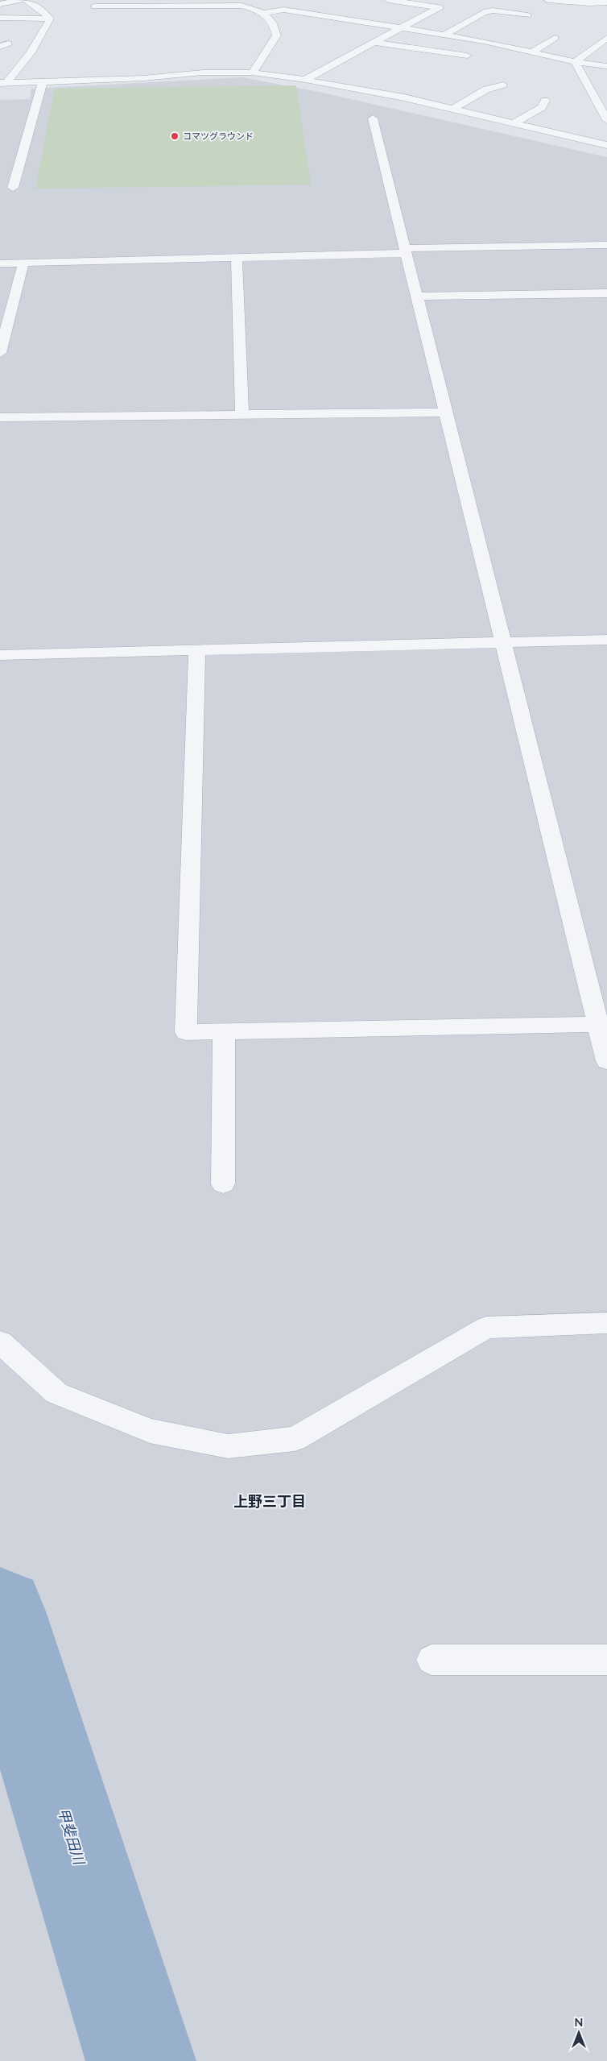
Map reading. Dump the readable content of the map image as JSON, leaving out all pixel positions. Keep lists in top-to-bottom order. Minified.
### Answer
{"districts":["上野三丁目"],"water":["甲斐田川"],"places":["コマツグラウンド"],"north":"top"}
